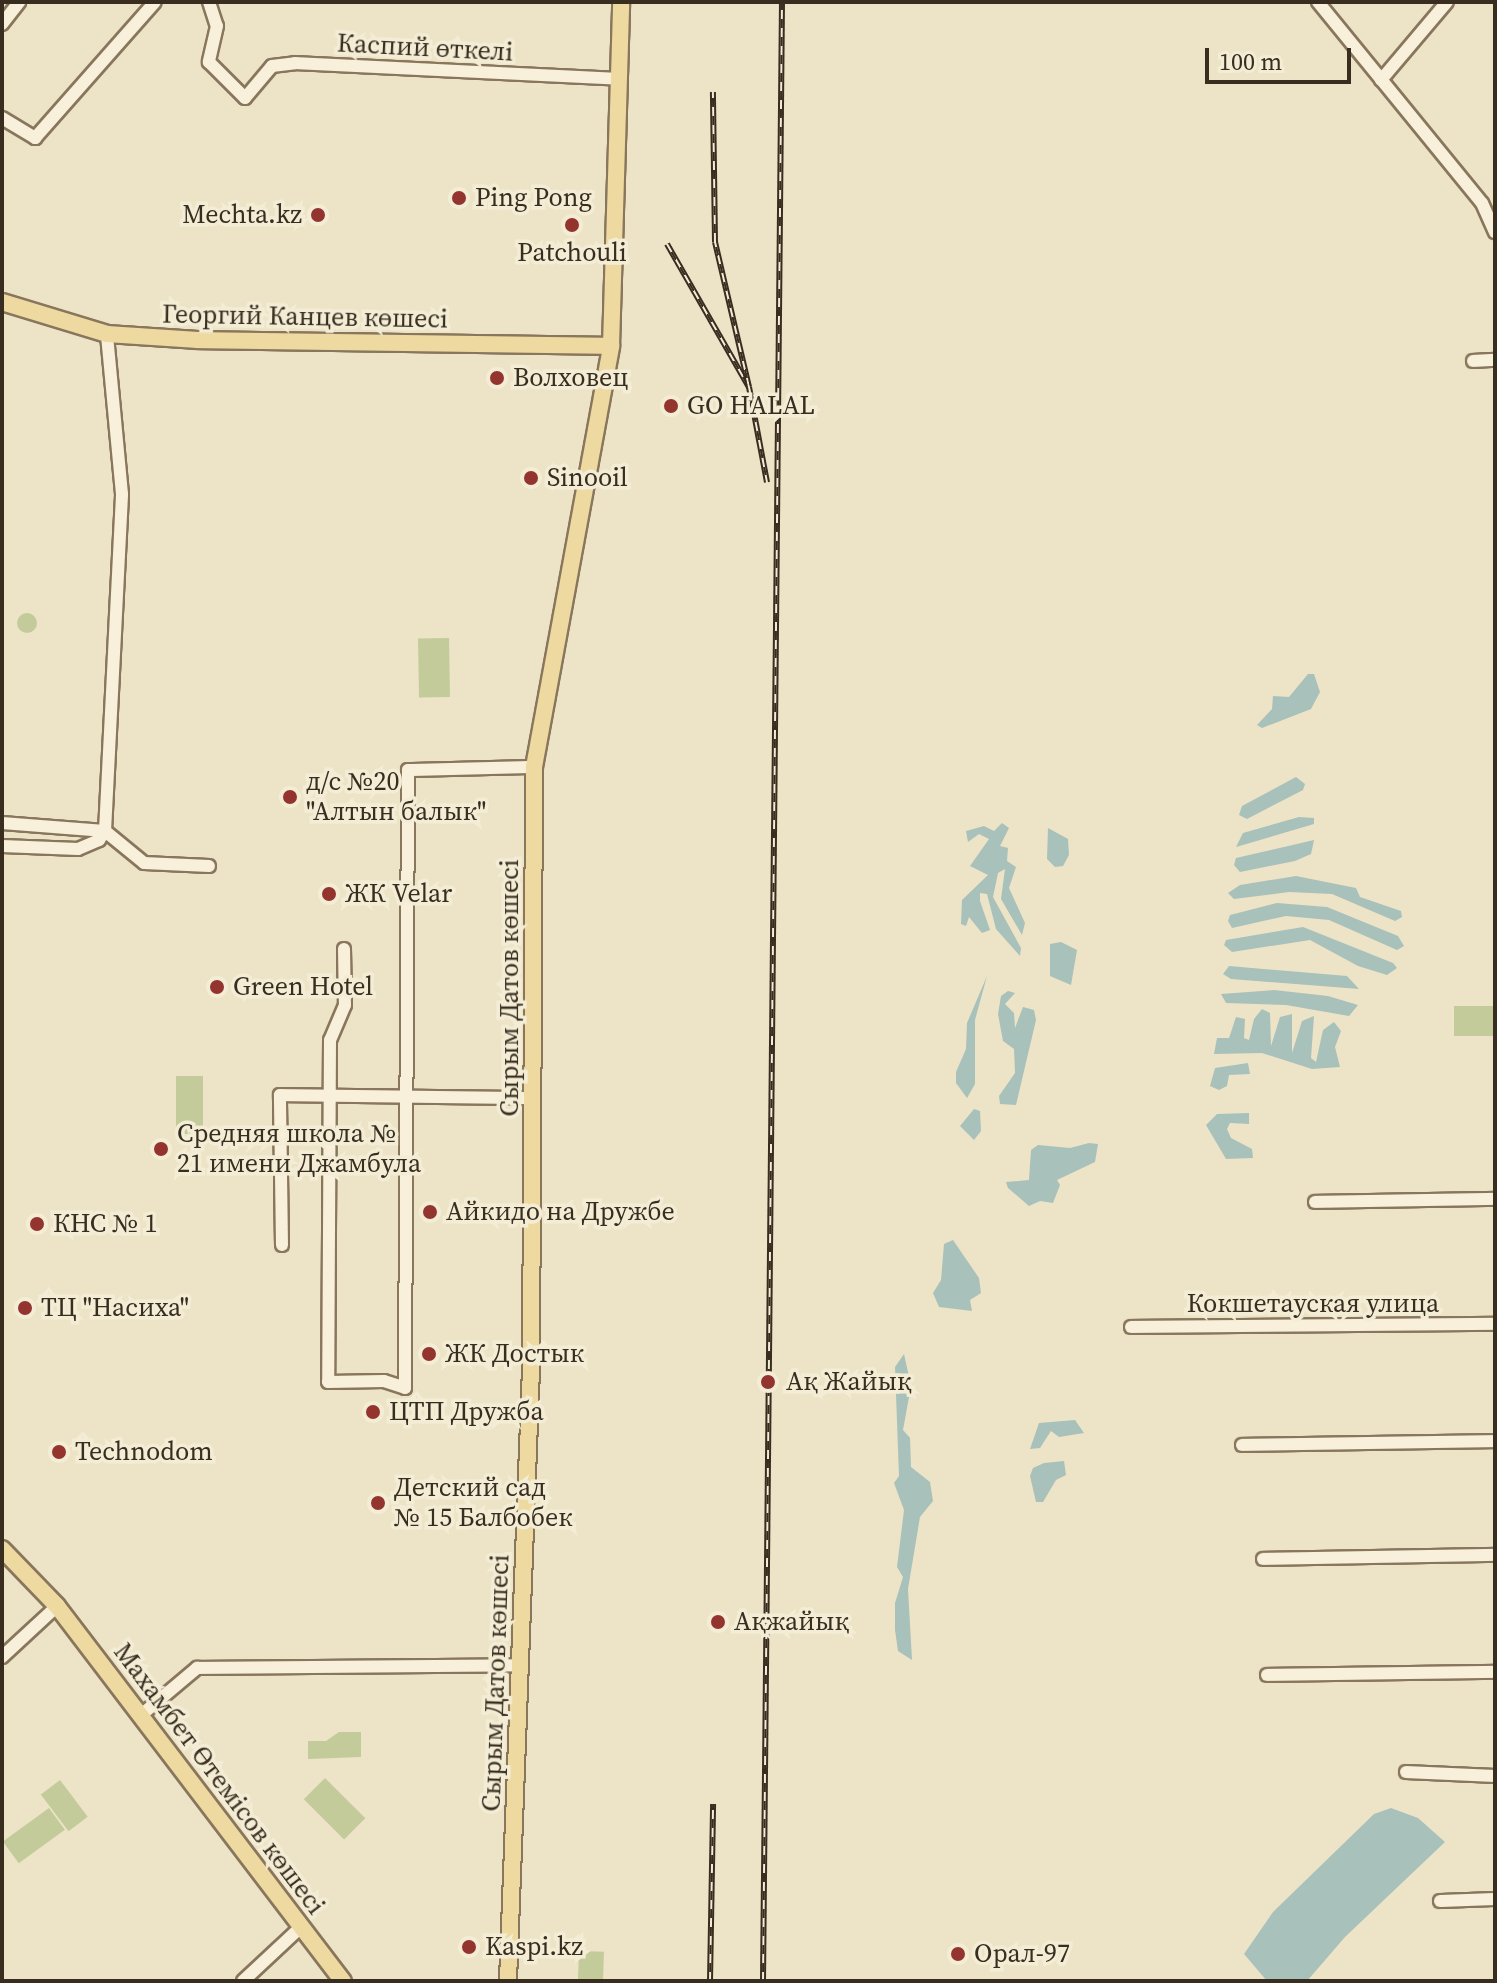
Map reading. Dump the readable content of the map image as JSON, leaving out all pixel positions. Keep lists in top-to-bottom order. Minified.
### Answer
{"streets":{"main road":["Георгий Канцев көшесі","Сырым Датов көшесі","Махамбет Өтемісов көшесі"],"street":["Каспий өткелі","Кокшетауская улица"]},"crossings":[["Каспий өткелі","Сырым Датов көшесі"],["Георгий Канцев көшесі","Сырым Датов көшесі"]],"places":["Ping Pong","Mechta.kz","Patchouli","Волховец","GO HALAL","Sinooil","д/с №20 \"Алтын балык\"","ЖК Velar","Green Hotel","Средняя школа № 21 имени Джамбула","Айкидо на Дружбе","КНС № 1","ТЦ \"Насиха\"","ЖК Достык","Ақ Жайық","ЦТП Дружба","Technodom","Детский сад № 15 Балбобек","Ақжайық","Kaspi.kz","Орал-97"],"scale_bar":"100 m"}
